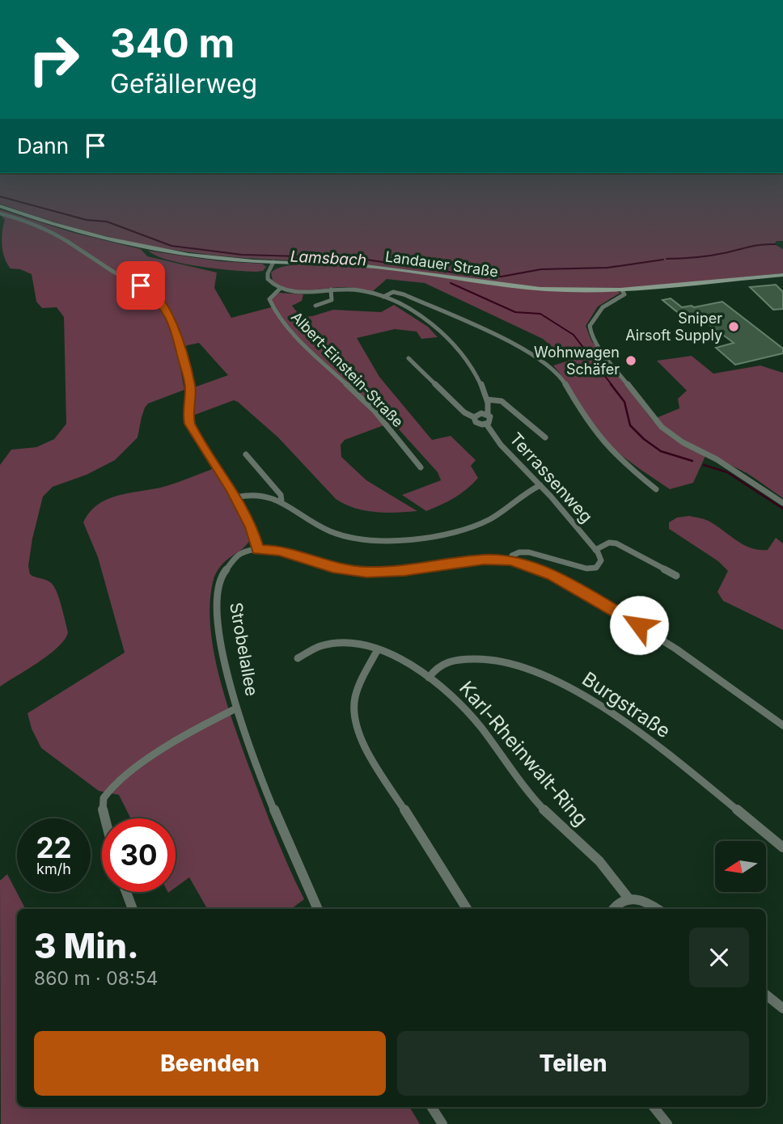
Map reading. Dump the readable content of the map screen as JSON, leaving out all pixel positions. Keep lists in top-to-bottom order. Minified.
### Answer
{"streets":{"main road":["Landauer Straße"],"street":["Albert-Einstein-Straße","Terrassenweg","Strobelallee","Burgstraße","Karl-Rheinwalt-Ring"]},"crossings":[["Burgstraße","Karl-Rheinwalt-Ring"]],"water":["Lamsbach"],"places":["Sniper Airsoft Supply","Wohnwagen Schäfer"],"north":"left","page":{"turn":["340 m","Gefällerweg"],"then":"Dann","speed":"22 km/h","limit":"30","heading":["3 Min.","860 m · 08:54"],"buttons":["Beenden","Teilen"]}}
